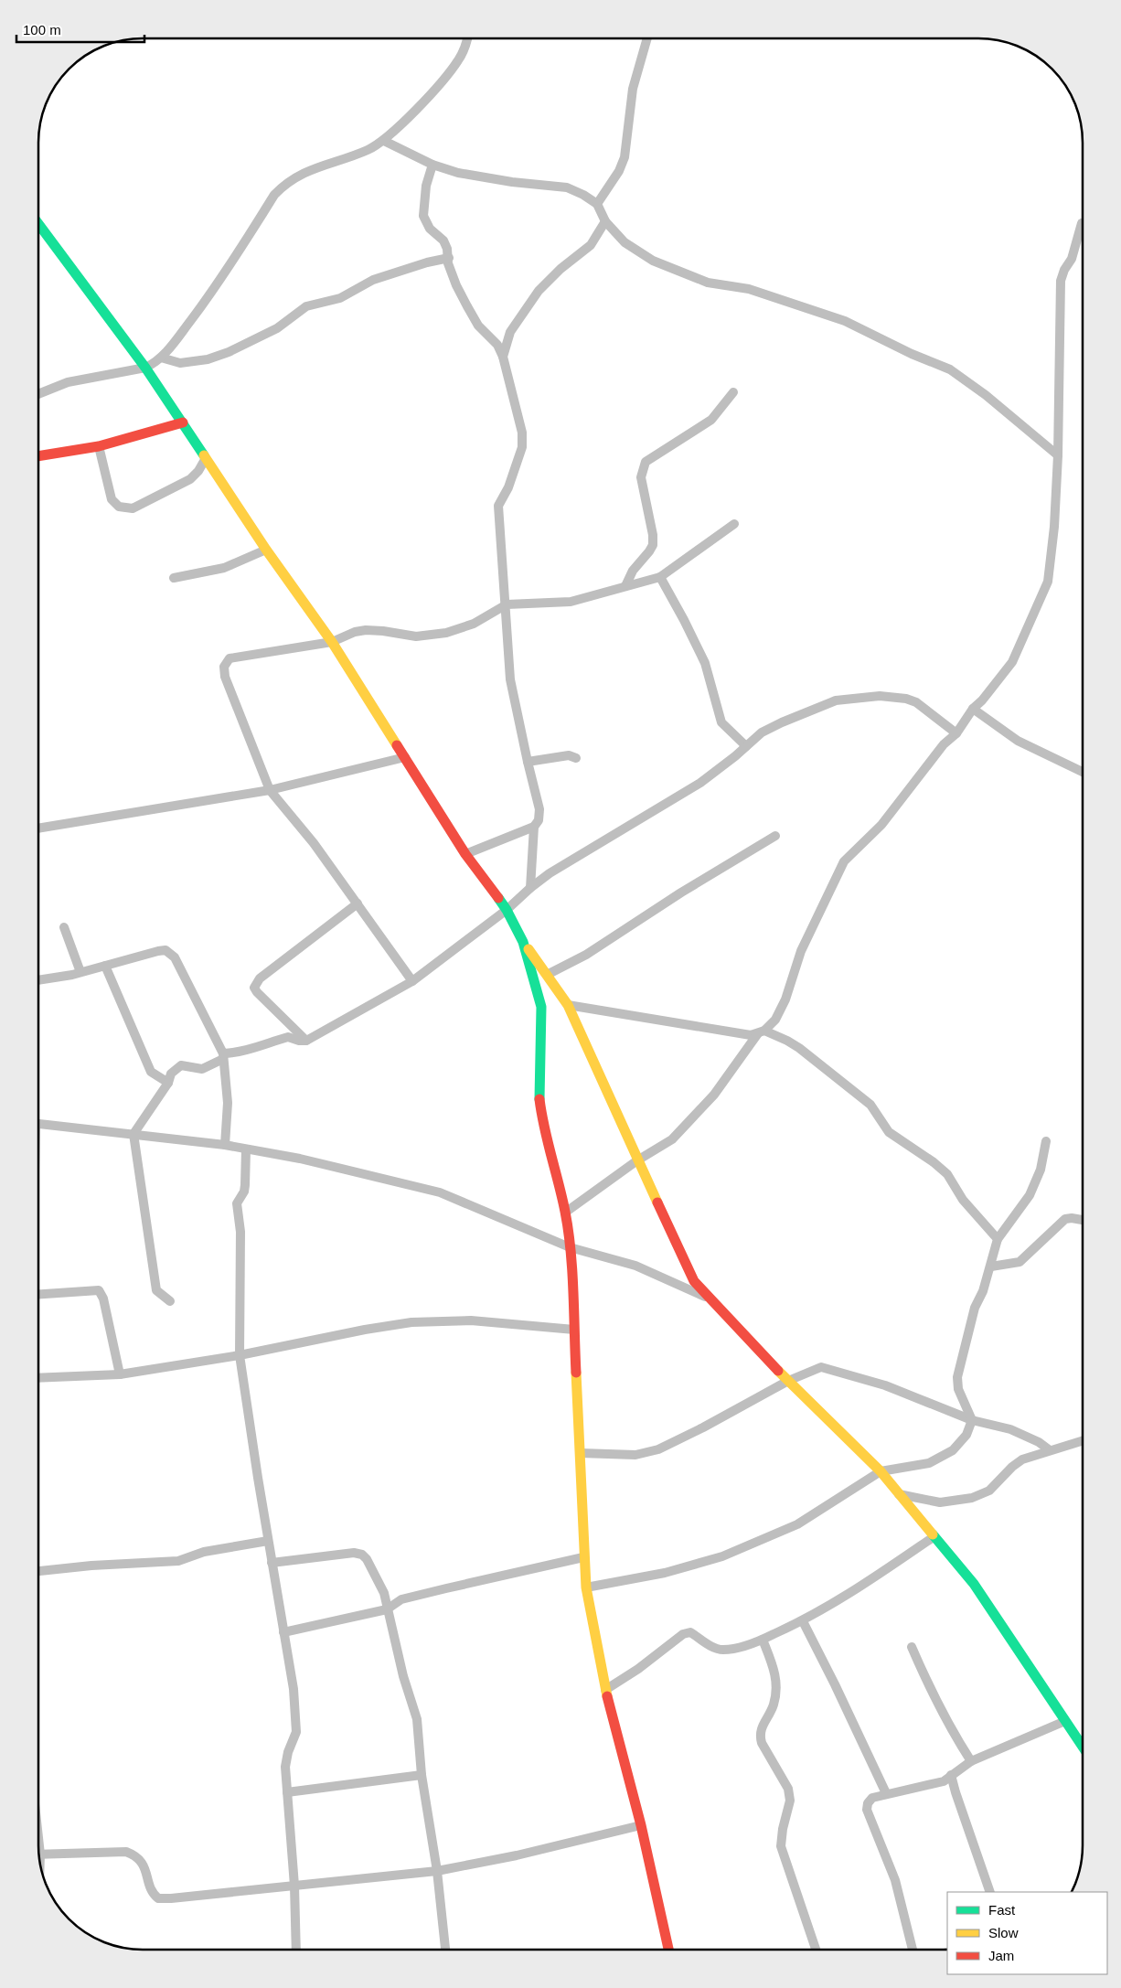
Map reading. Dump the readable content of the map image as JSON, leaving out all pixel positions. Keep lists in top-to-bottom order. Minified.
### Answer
{"legend":["Fast","Slow","Jam"],"scale_bar":"100 m"}
